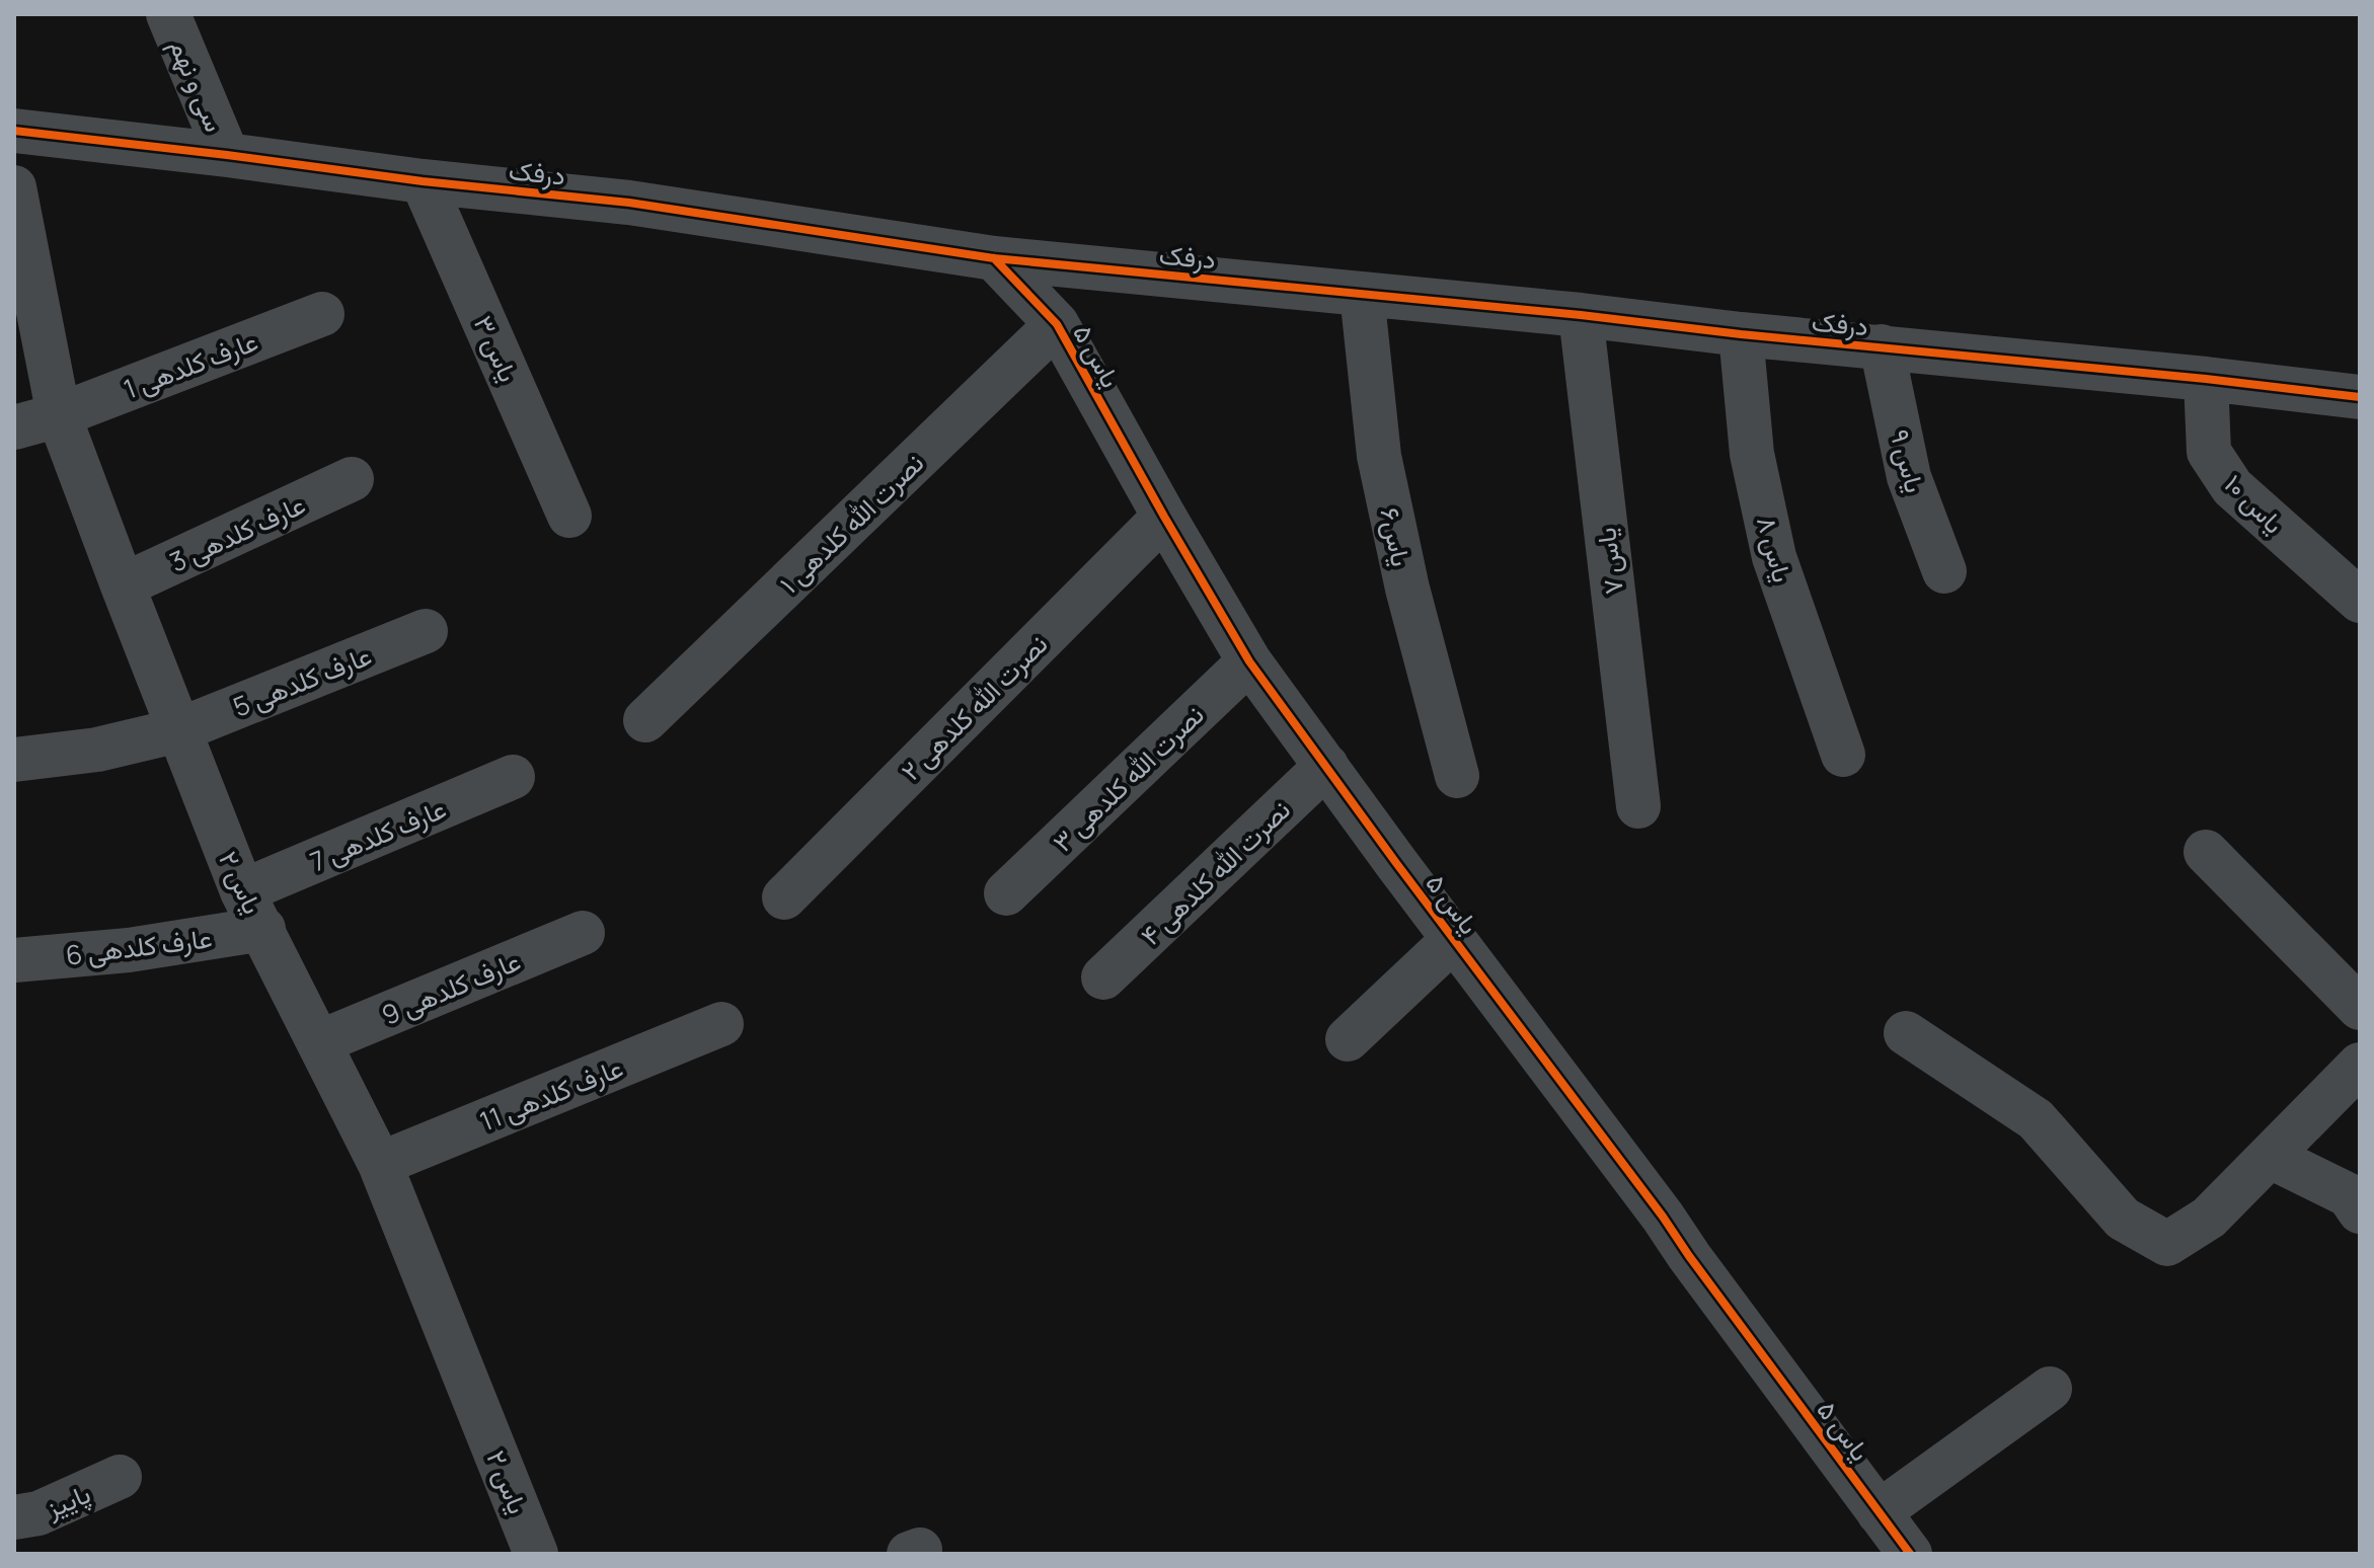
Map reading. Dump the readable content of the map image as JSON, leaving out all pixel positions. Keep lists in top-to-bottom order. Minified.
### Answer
{"streets":{"street":["سی و نهم","درفک","یاس ۳","یاس ۵","عارف کلدهی 1","یاس ۹","یاس ۱۰","نصرت الله کلدهی ۱","عارف کلدهی 3","یاس۶","یاس ۸","یاس ۷","عارف کلدهی 5","نصرت الله کلدهی ۲","نصرت الله کلدهی ۳","عارف کلدهی 7","نصرت الله کلدهی ۴","یاس ۲","عارف کلدهی 6","عارف کلدهی 9","عارف کلدهی 11","پاییز"]},"crossings":[["سی و نهم","درفک"],["درفک","یاس ۳"],["درفک","یاس ۵"],["درفک","یاس ۹"],["درفک","یاس ۱۰"],["درفک","یاس۶"],["درفک","یاس ۸"],["درفک","یاس ۷"],["یاس ۵","نصرت الله کلدهی ۱"],["یاس ۵","نصرت الله کلدهی ۲"],["یاس ۵","نصرت الله کلدهی ۳"],["یاس ۵","نصرت الله کلدهی ۴"],["عارف کلدهی 1","یاس ۲"],["عارف کلدهی 3","یاس ۲"],["عارف کلدهی 5","یاس ۲"],["عارف کلدهی 7","یاس ۲"],["یاس ۲","عارف کلدهی 6"],["یاس ۲","عارف کلدهی 9"],["یاس ۲","عارف کلدهی 11"]]}
